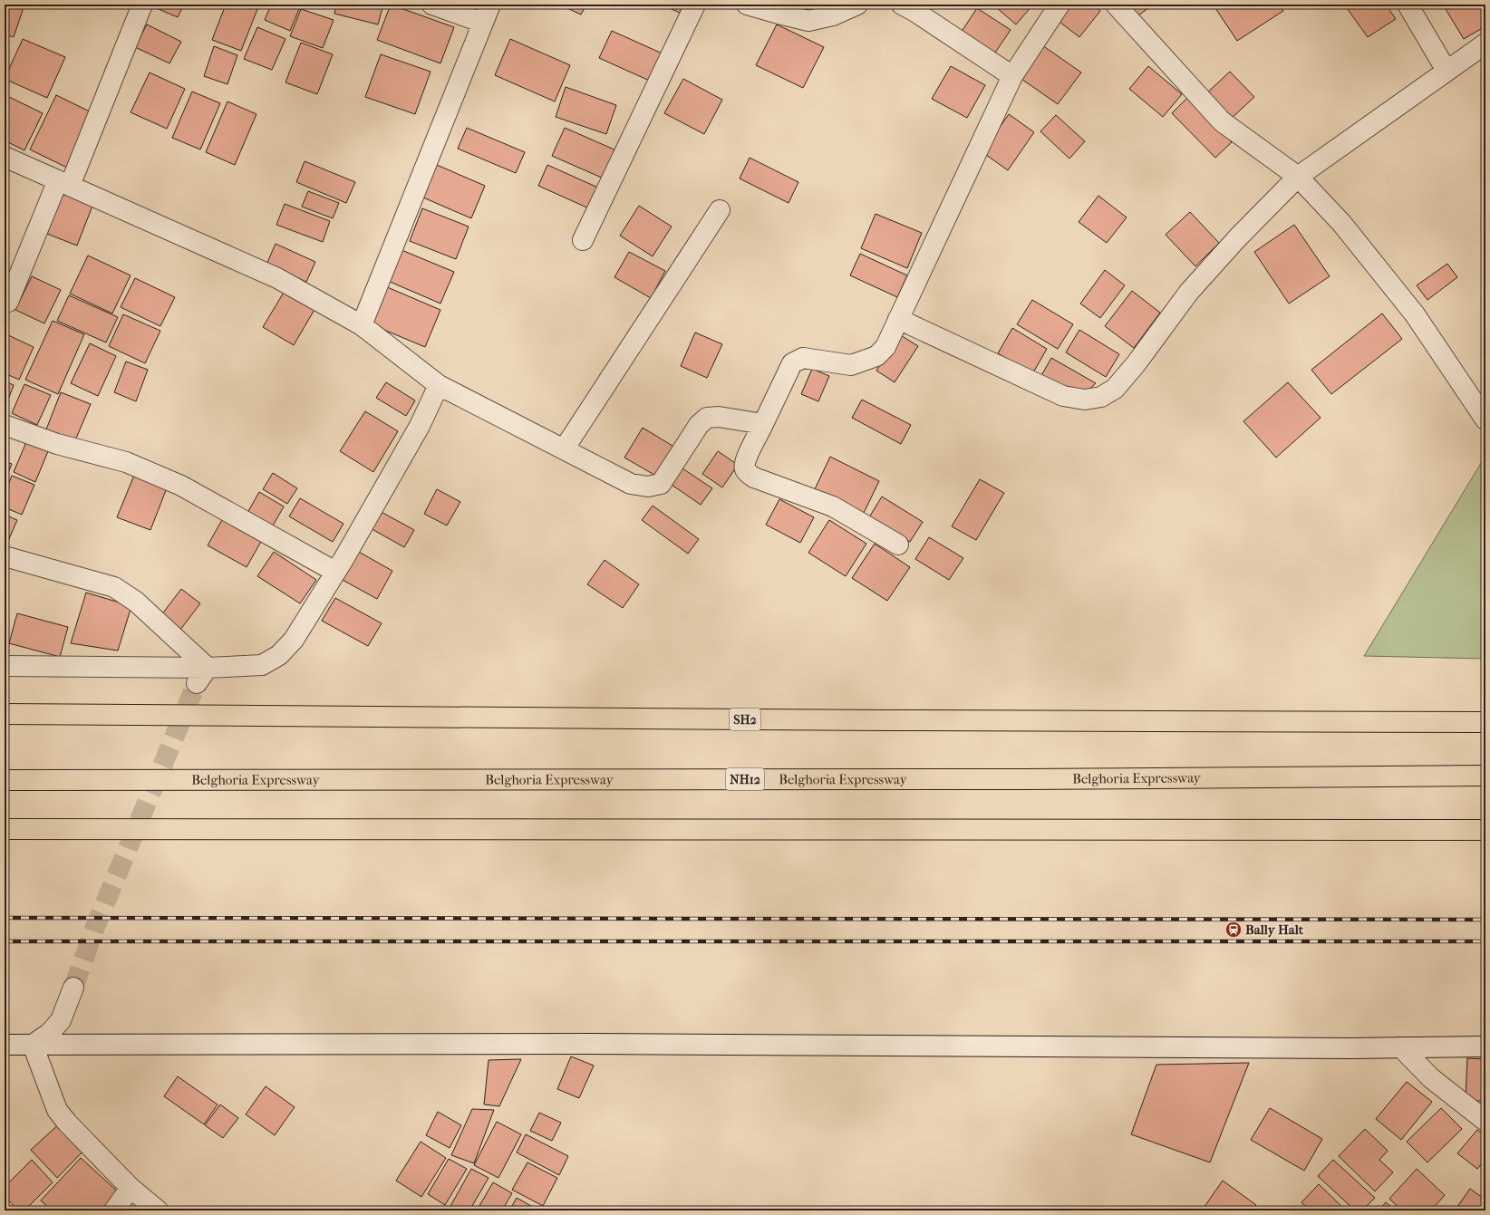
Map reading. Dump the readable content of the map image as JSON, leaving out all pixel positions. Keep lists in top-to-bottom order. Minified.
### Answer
{"streets":{"main road":["SH2","Belghoria Expressway","NH12"]},"places":{"station":["Bally Halt"]}}
